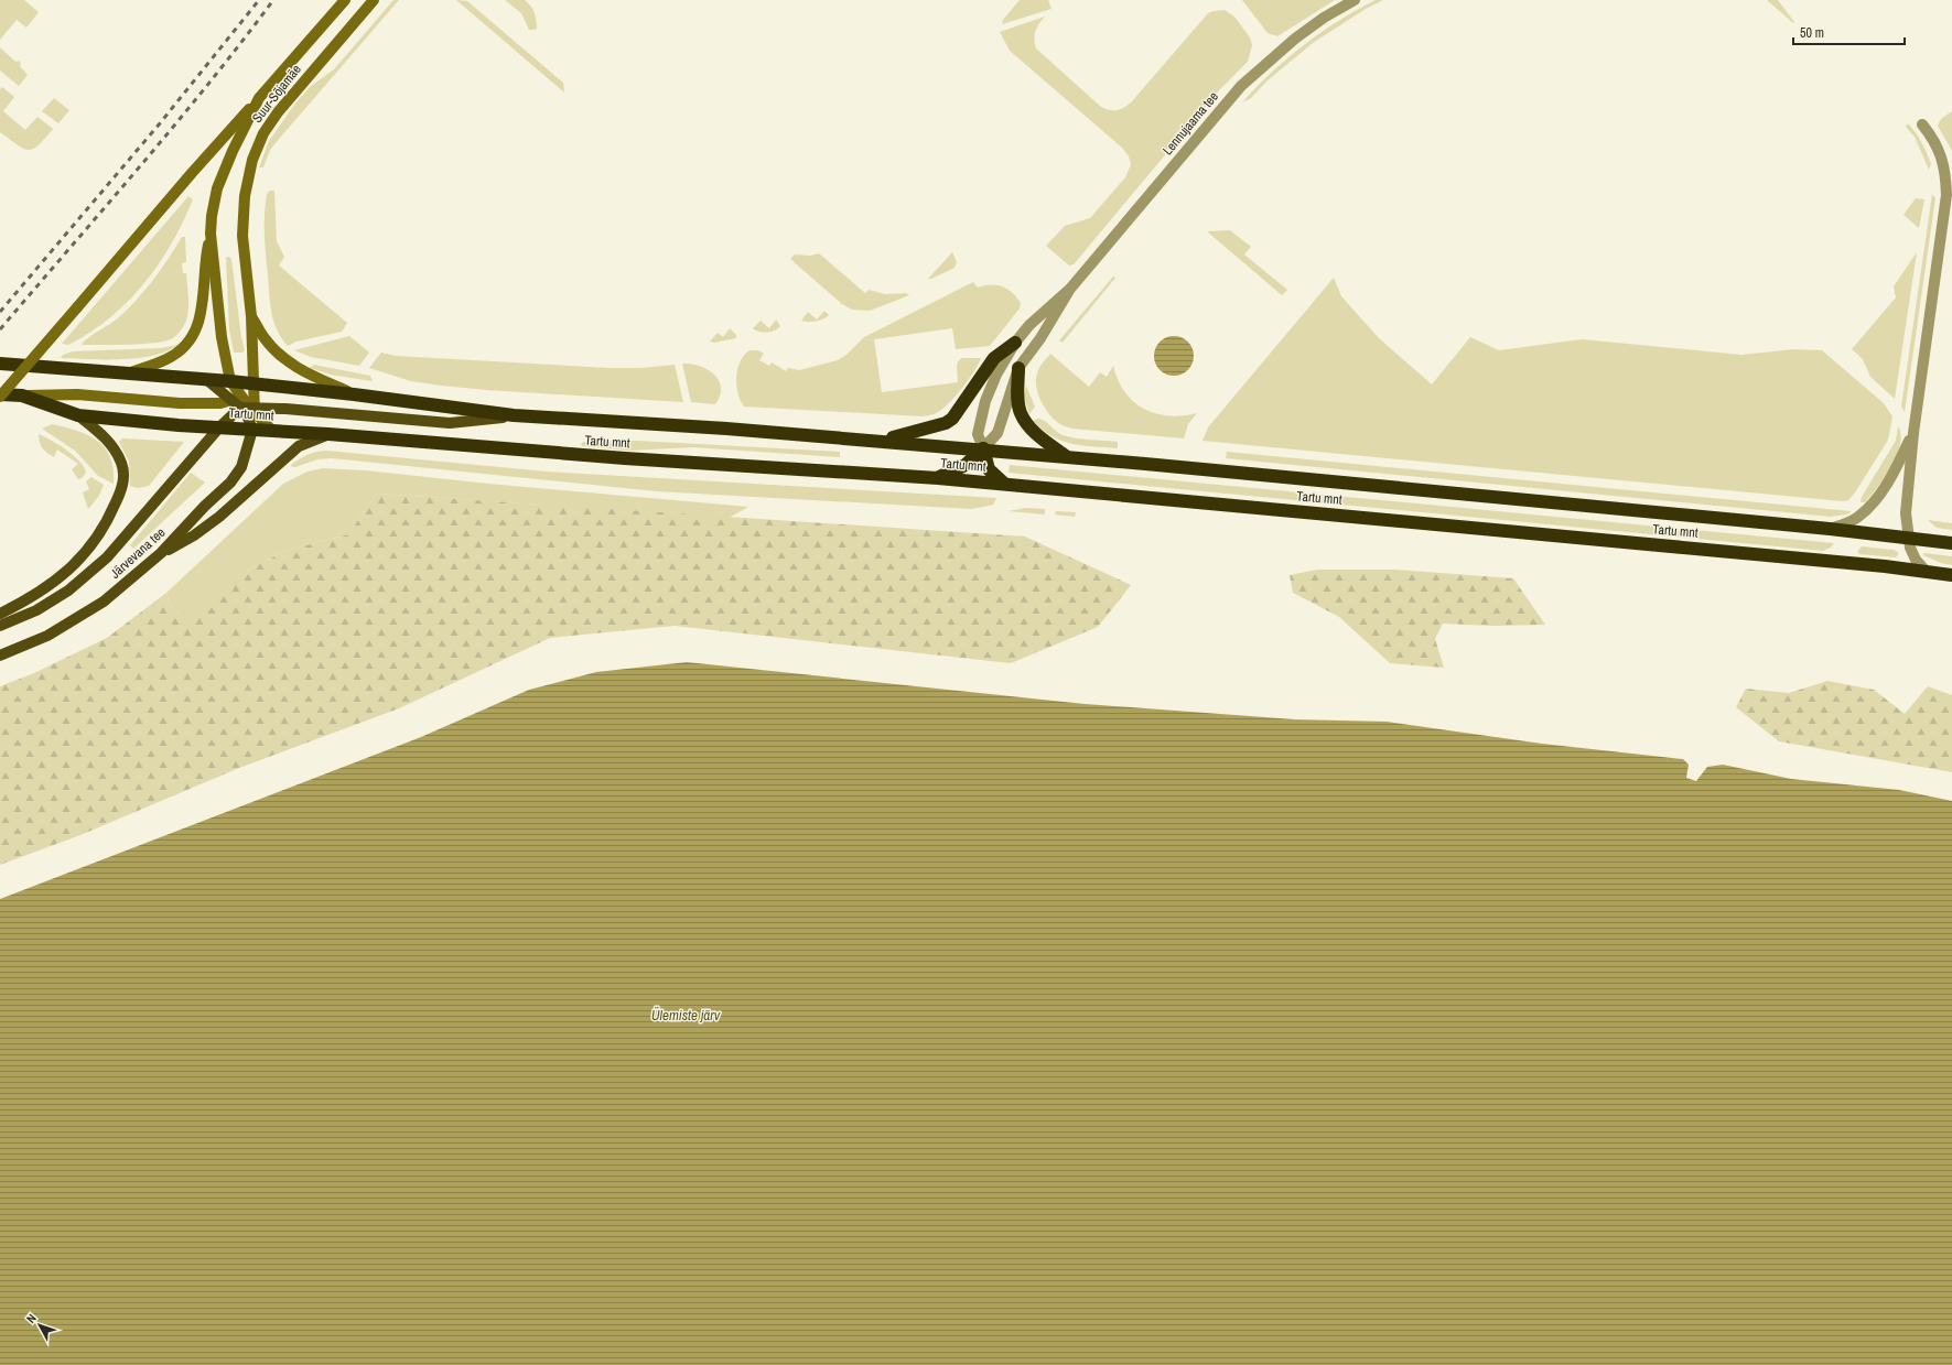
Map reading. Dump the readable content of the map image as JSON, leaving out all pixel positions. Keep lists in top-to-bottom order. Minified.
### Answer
{"streets":{"highway":["Tartu mnt"],"main road":["Suur-Sõjamäe","Järvevana tee"],"street":["Lennujaama tee"]},"crossings":[["Suur-Sõjamäe","Tartu mnt"],["Suur-Sõjamäe","Järvevana tee"],["Lennujaama tee","Tartu mnt"],["Tartu mnt","Järvevana tee"]],"water":["Ülemiste järv"],"scale_bar":"50 m","north":"top left"}
